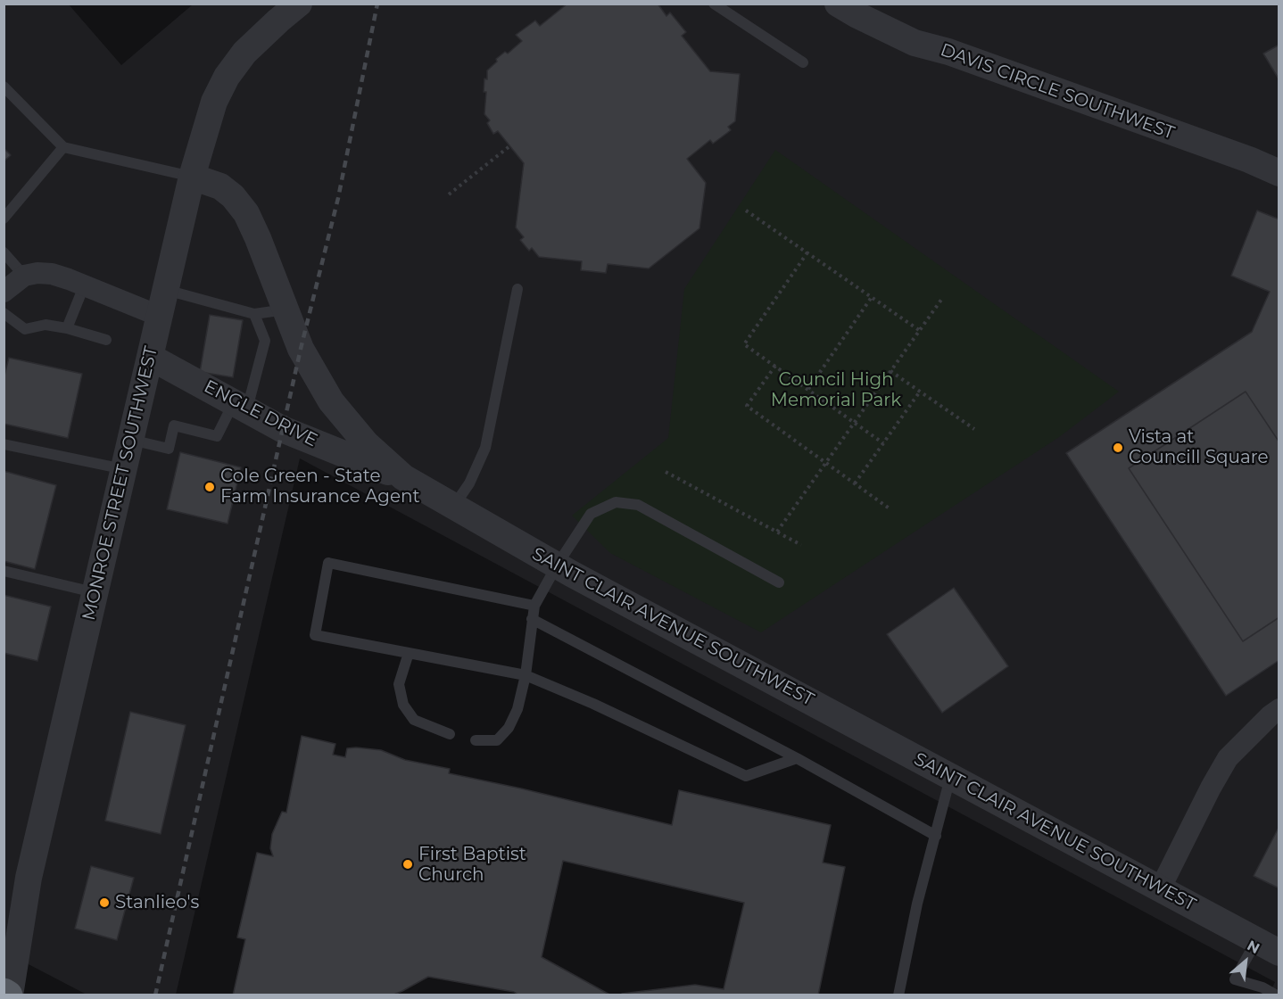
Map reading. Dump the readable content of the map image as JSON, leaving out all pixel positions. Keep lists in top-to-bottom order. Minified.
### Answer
{"streets":{"street":["DAVIS CIRCLE SOUTHWEST","ENGLE DRIVE","MONROE STREET SOUTHWEST","SAINT CLAIR AVENUE SOUTHWEST"]},"crossings":[["ENGLE DRIVE","MONROE STREET SOUTHWEST"],["ENGLE DRIVE","SAINT CLAIR AVENUE SOUTHWEST"],["MONROE STREET SOUTHWEST","SAINT CLAIR AVENUE SOUTHWEST"]],"parks":["Council High Memorial Park"],"places":["Vista at Councill Square","Cole Green - State Farm Insurance Agent","First Baptist Church","Stanlieo's"],"north":"top right"}
